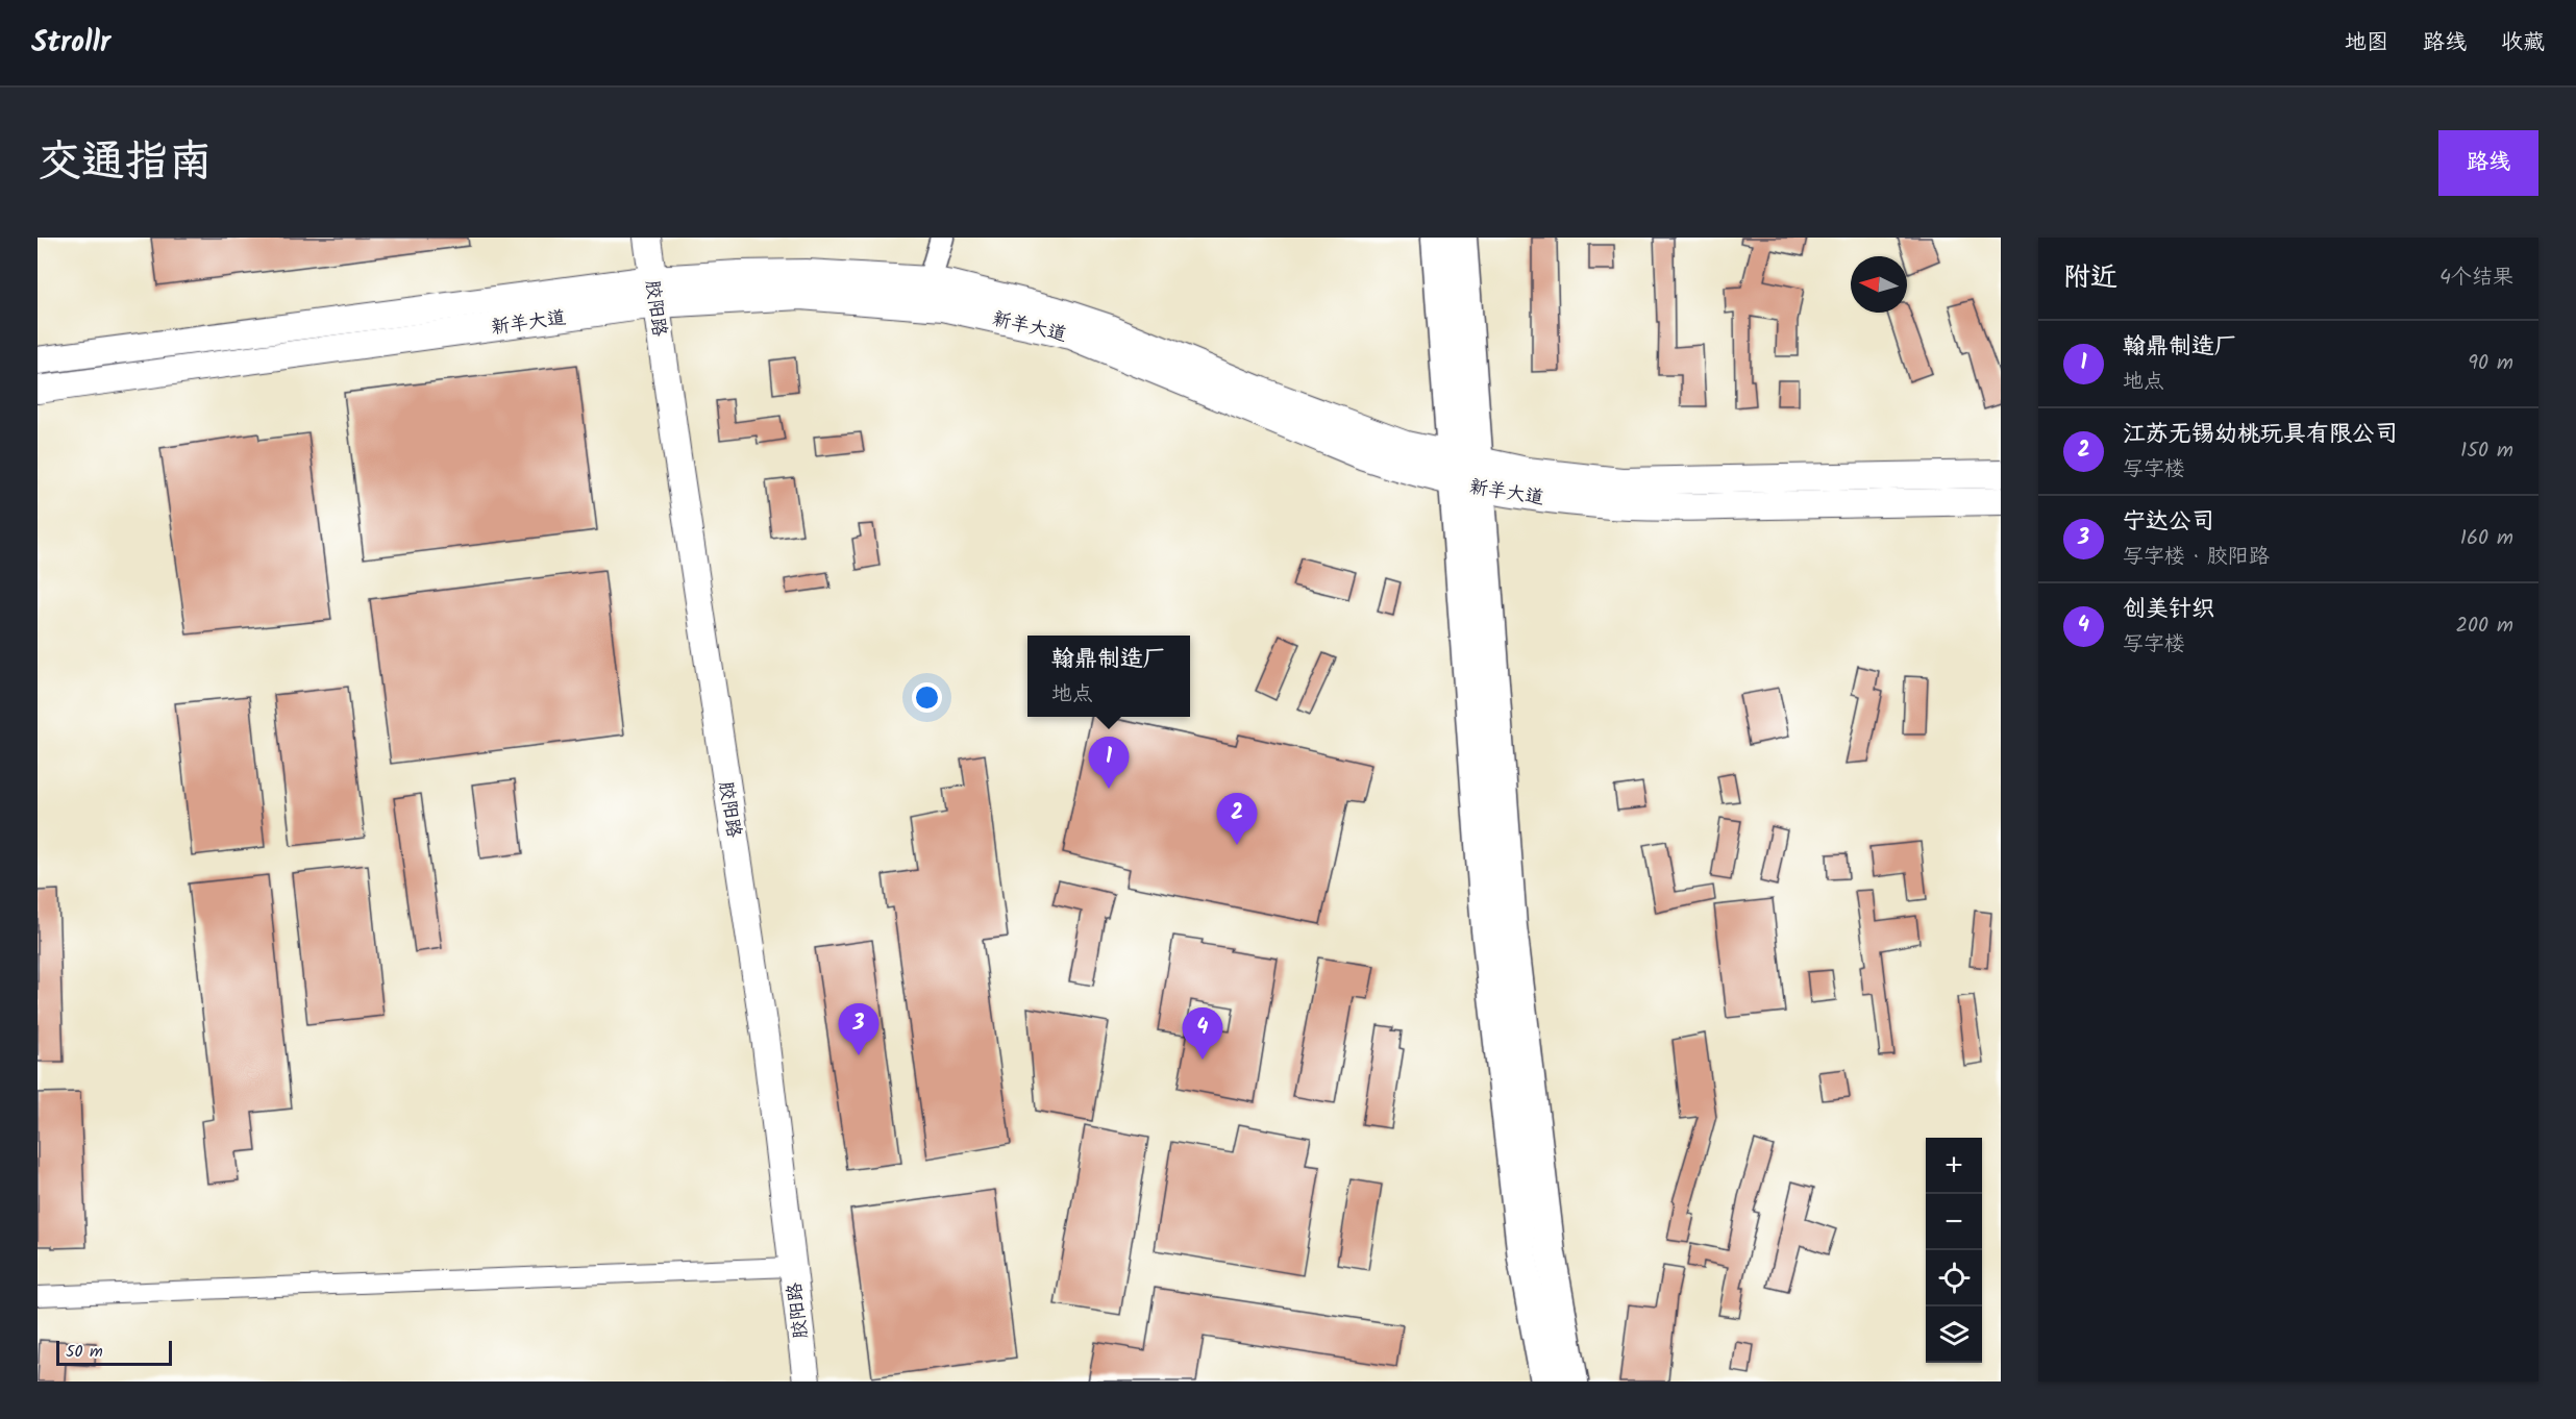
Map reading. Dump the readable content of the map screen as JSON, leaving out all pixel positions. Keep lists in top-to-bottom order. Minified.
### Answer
{"streets":{"main road":["胶阳路","新羊大道"]},"crossings":[["胶阳路","新羊大道"]],"scale_bar":"50 m","north":"left","page":{"header":"Strollr","nav":["地图","路线","收藏"],"title":"交通指南","buttons":"路线","heading":["附近","4个结果"],"list":[{"mark":"1","name":"翰鼎制造厂","note":"地点","value":"90 m"},{"mark":"2","name":"江苏无锡幼桃玩具有限公司","note":"写字楼","value":"150 m"},{"mark":"3","name":"宁达公司","note":"写字楼 · 胶阳路","value":"160 m"},{"mark":"4","name":"创美针织","note":"写字楼","value":"200 m"}],"popup":["翰鼎制造厂","地点"],"pins":["1","2","3","4"],"map_buttons":["+","−"],"scale":"50 m"}}
